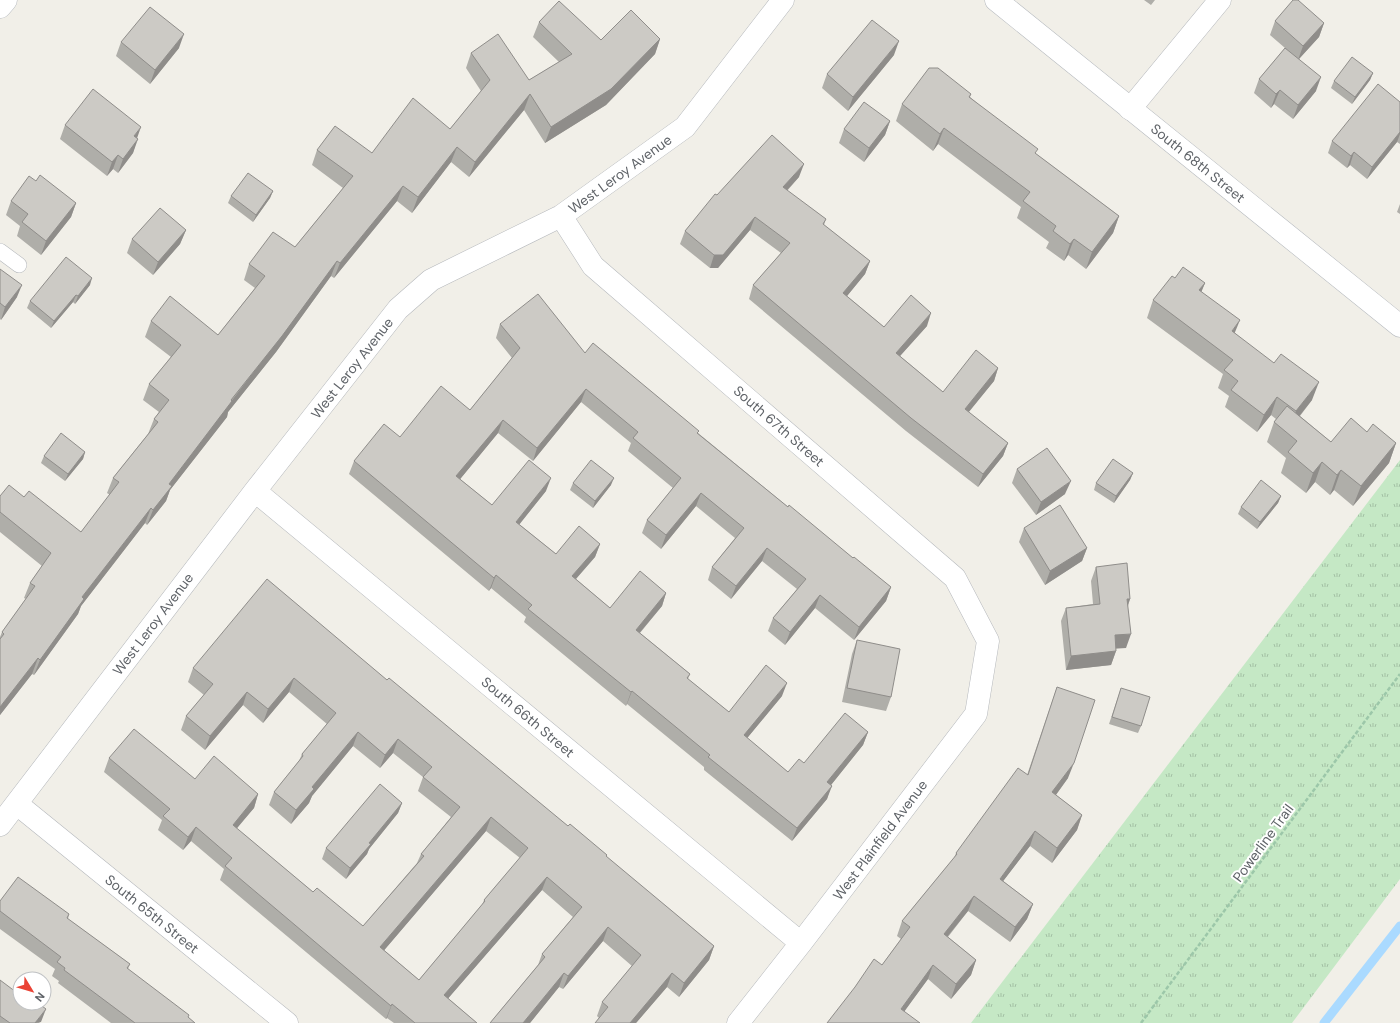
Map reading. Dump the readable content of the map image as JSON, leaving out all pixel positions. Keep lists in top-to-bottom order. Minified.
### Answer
{"streets":{"street":["South 68th Street","West Leroy Avenue","South 67th Street","South 66th Street","West Plainfield Avenue","South 65th Street"],"path":["Powerline Trail"]},"crossings":[["West Leroy Avenue","South 67th Street"],["West Leroy Avenue","South 66th Street"],["West Leroy Avenue","South 65th Street"],["South 67th Street","West Plainfield Avenue"],["South 66th Street","West Plainfield Avenue"]],"north":"bottom right"}
